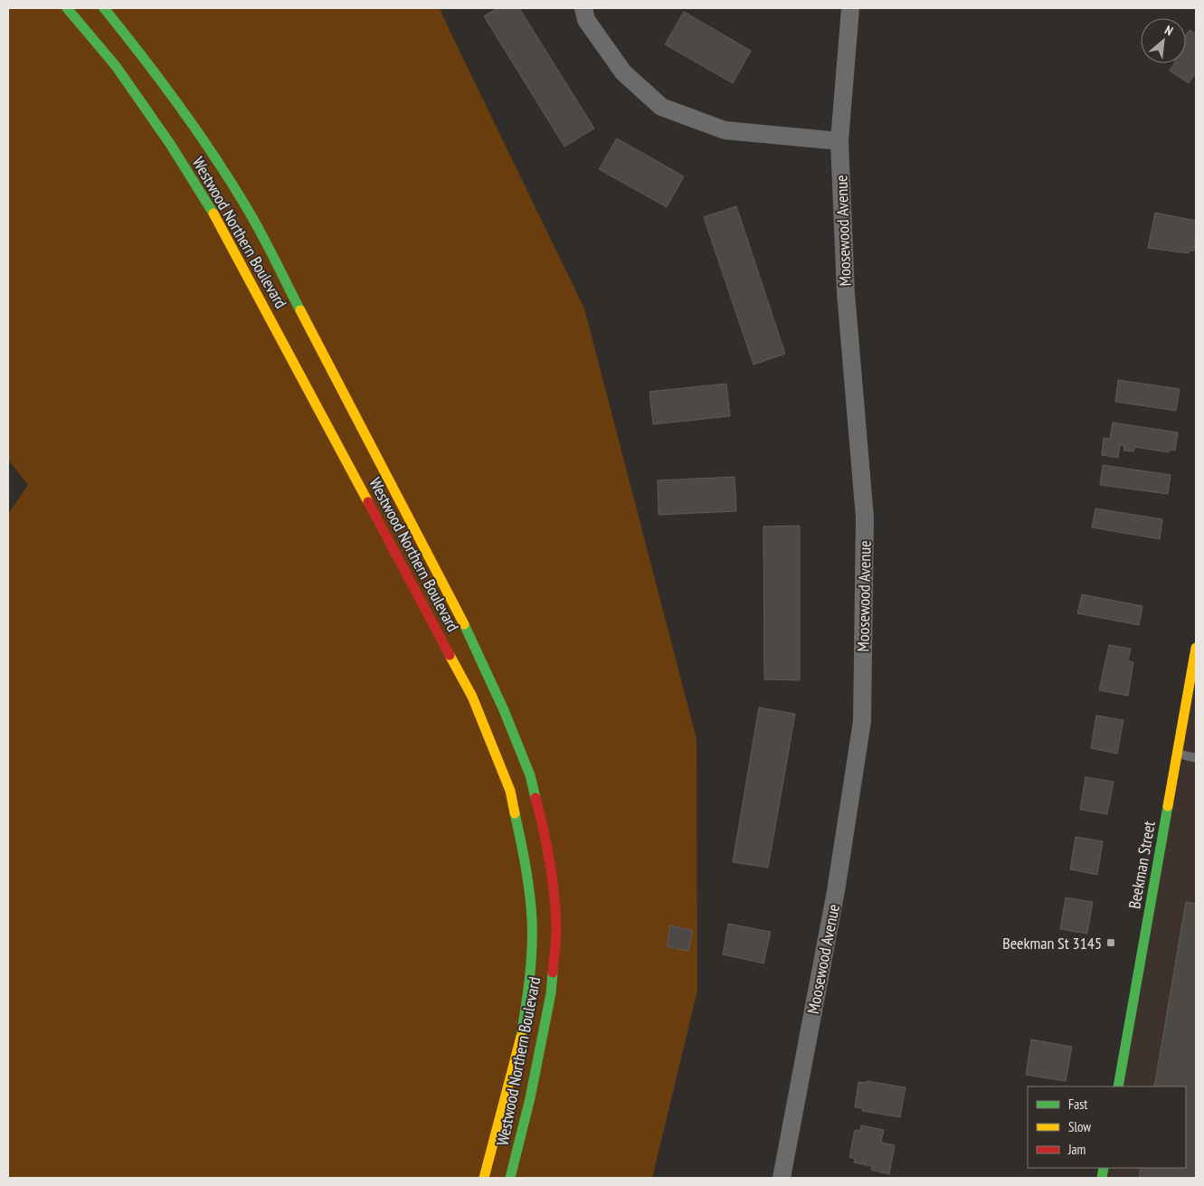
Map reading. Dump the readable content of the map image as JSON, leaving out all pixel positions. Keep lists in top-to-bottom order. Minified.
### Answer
{"streets":{"main road":["Westwood Northern Boulevard","Beekman Street"],"street":["Moosewood Avenue"]},"places":{"transit":["Beekman St 3145"]},"legend":["Fast","Slow","Jam"],"north":"top right"}
